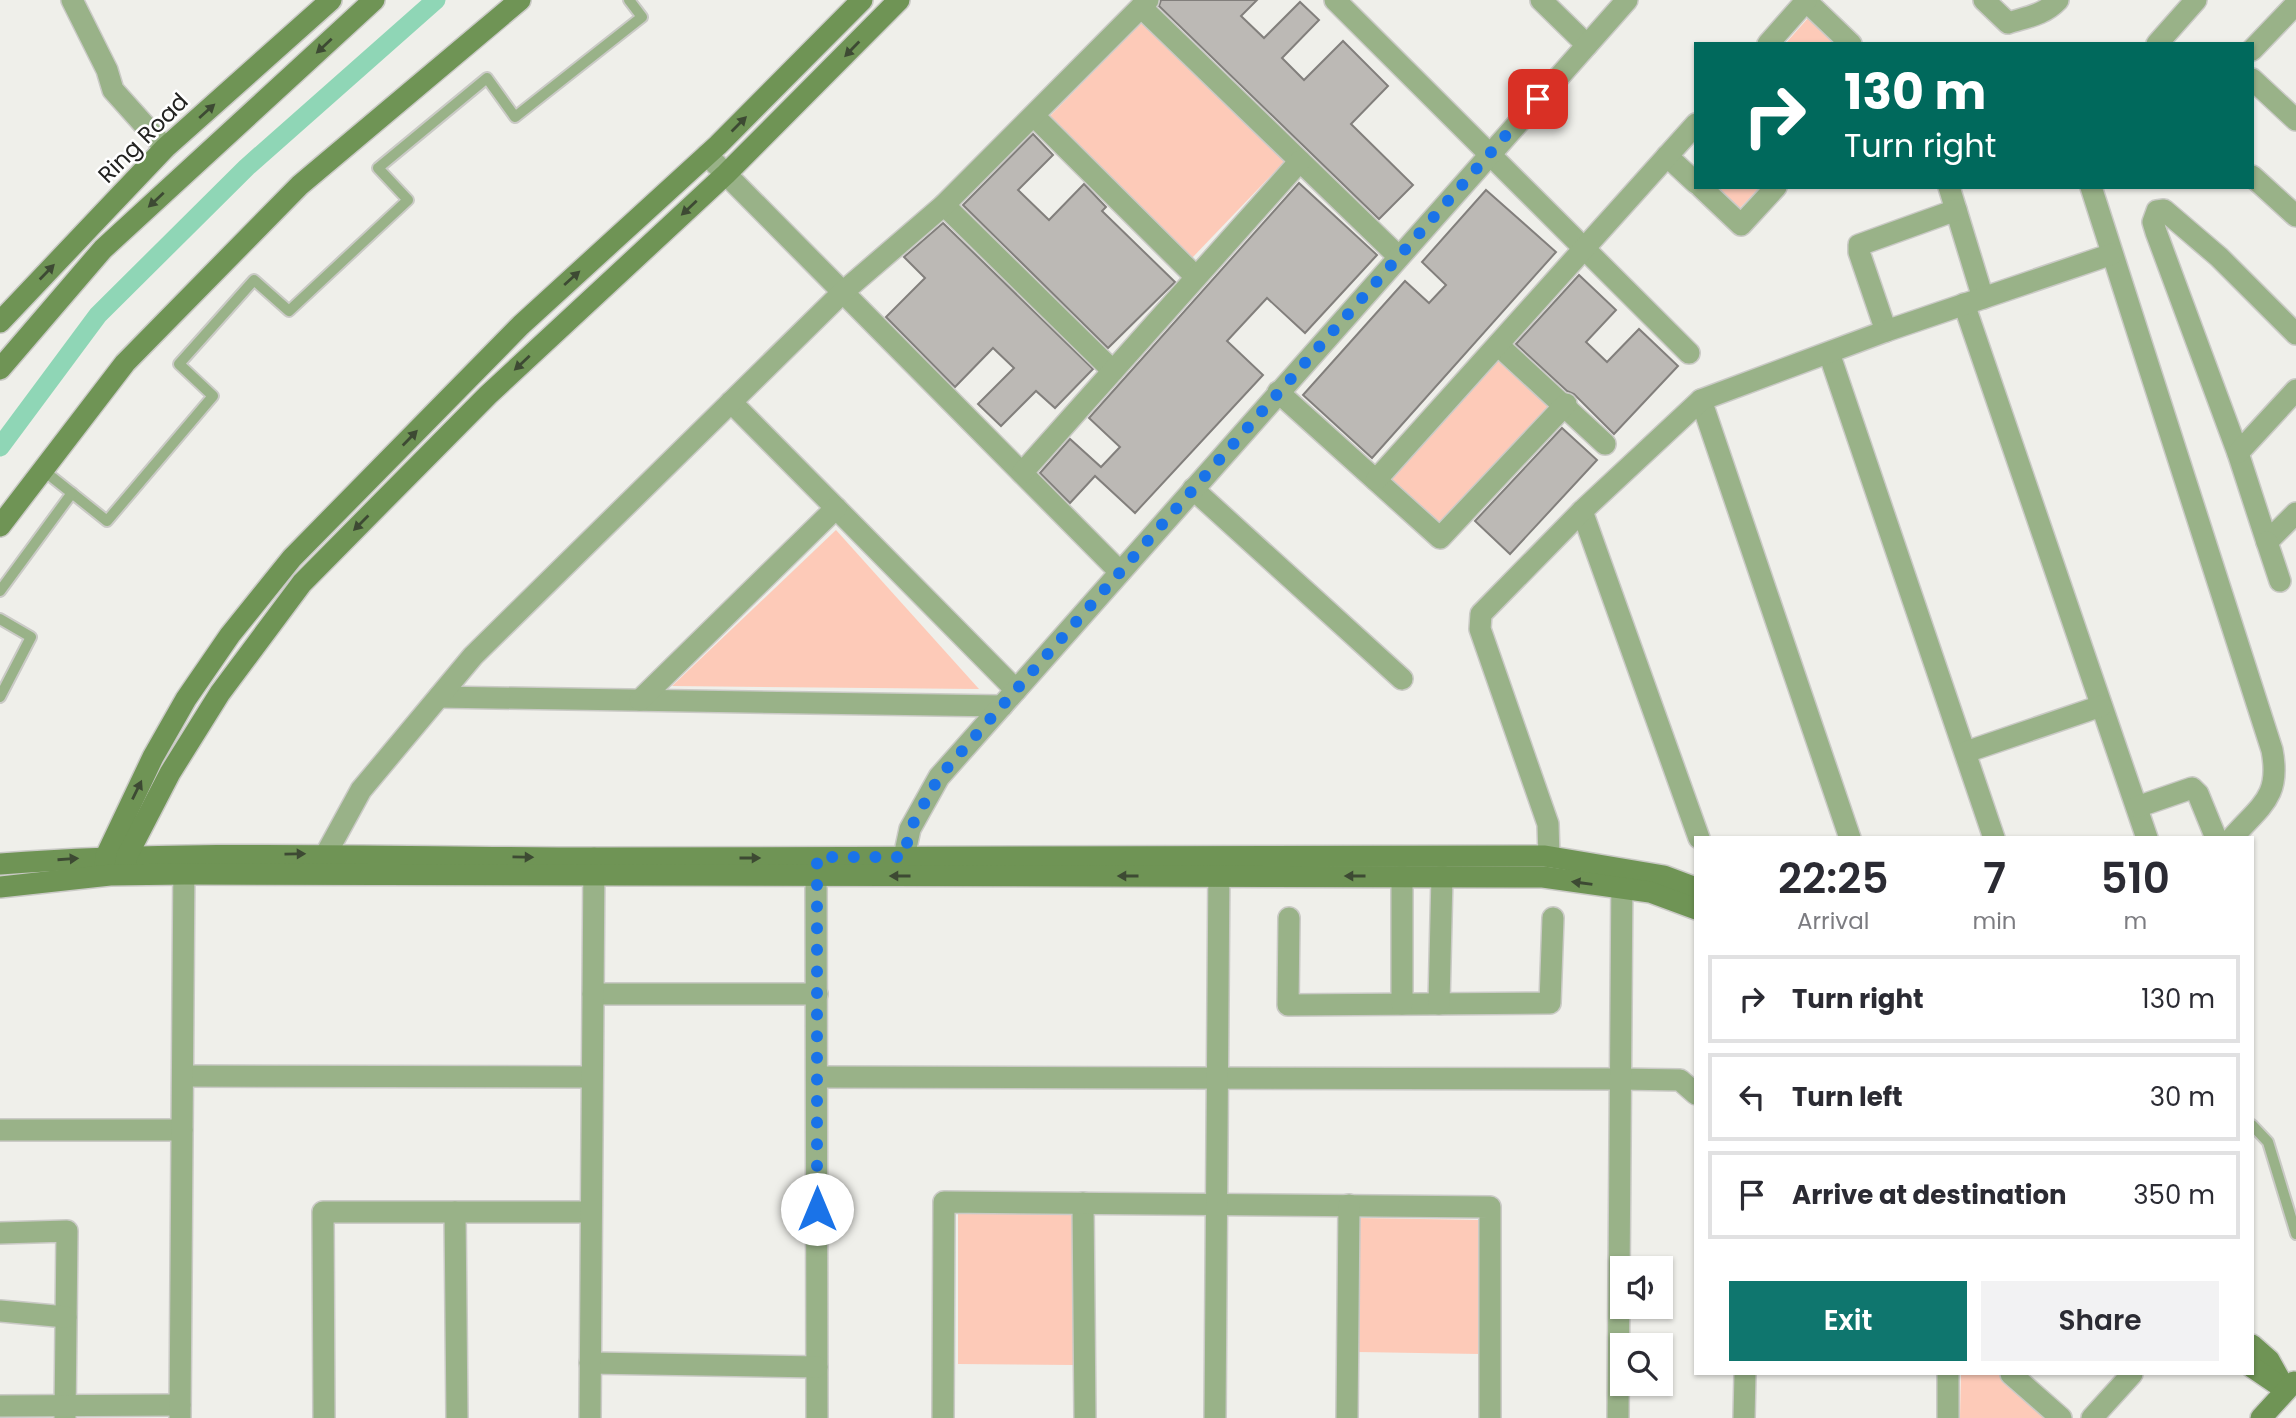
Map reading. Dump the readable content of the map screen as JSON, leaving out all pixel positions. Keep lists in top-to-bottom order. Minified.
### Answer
{"streets":{"street":["Ring Road"]},"page":{"turn":["130 m","Turn right"],"eta":["22:25","Arrival","7","min","510","m"],"list":[{"name":"Turn right","value":"130 m"},{"name":"Turn left","value":"30 m"},{"name":"Arrive at destination","value":"350 m"}],"buttons":["Exit","Share"]}}
